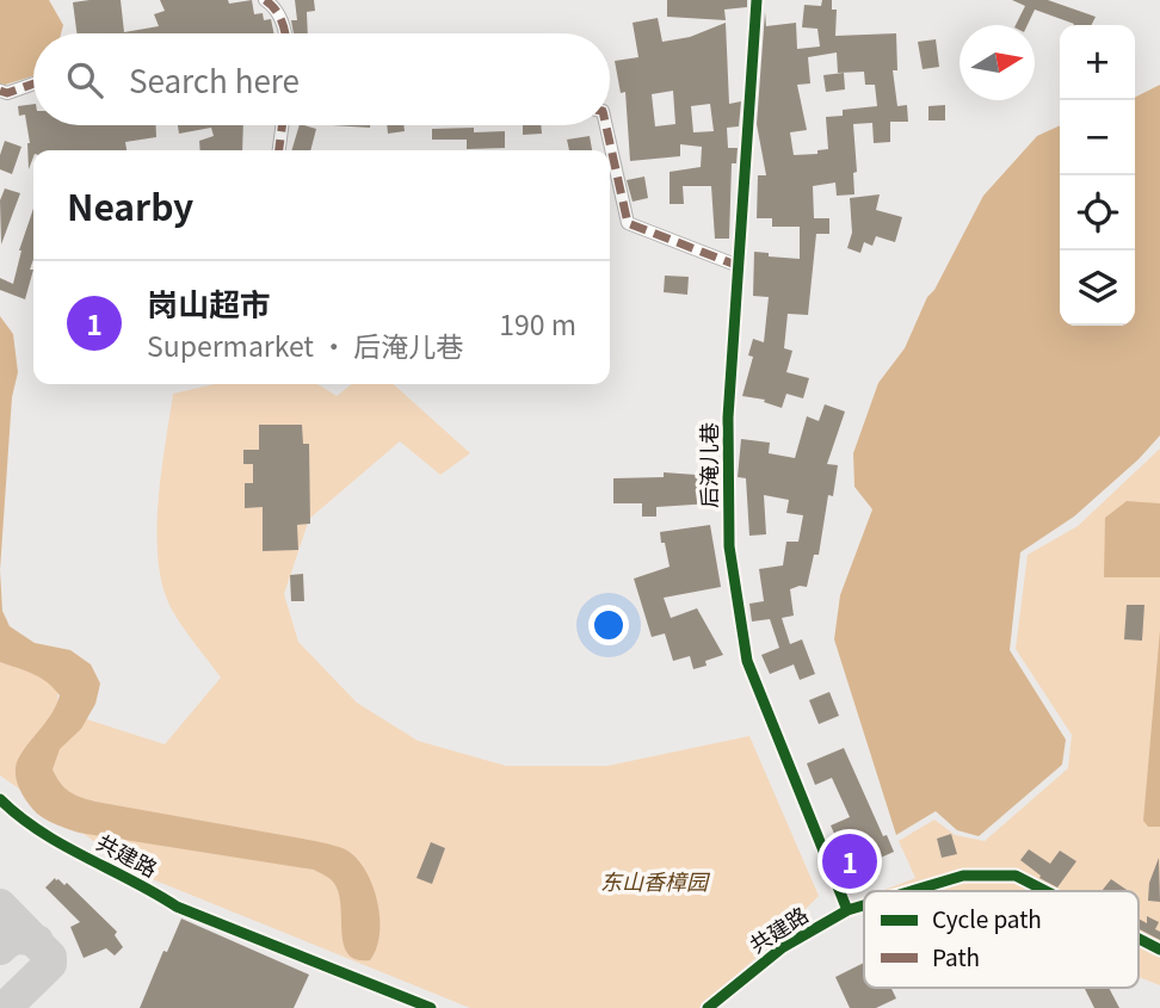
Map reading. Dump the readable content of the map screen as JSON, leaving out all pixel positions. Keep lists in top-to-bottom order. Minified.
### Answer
{"streets":{"street":["后淹儿巷","共建路"]},"crossings":[["后淹儿巷","共建路"]],"parks":["东山香樟园"],"legend":["Cycle path","Path"],"north":"right","page":{"map_buttons":["+","−"],"search":"Search here","heading":"Nearby","list":[{"mark":"1","name":"岗山超市","note":"Supermarket · 后淹儿巷","value":"190 m"}],"pins":"1"}}
